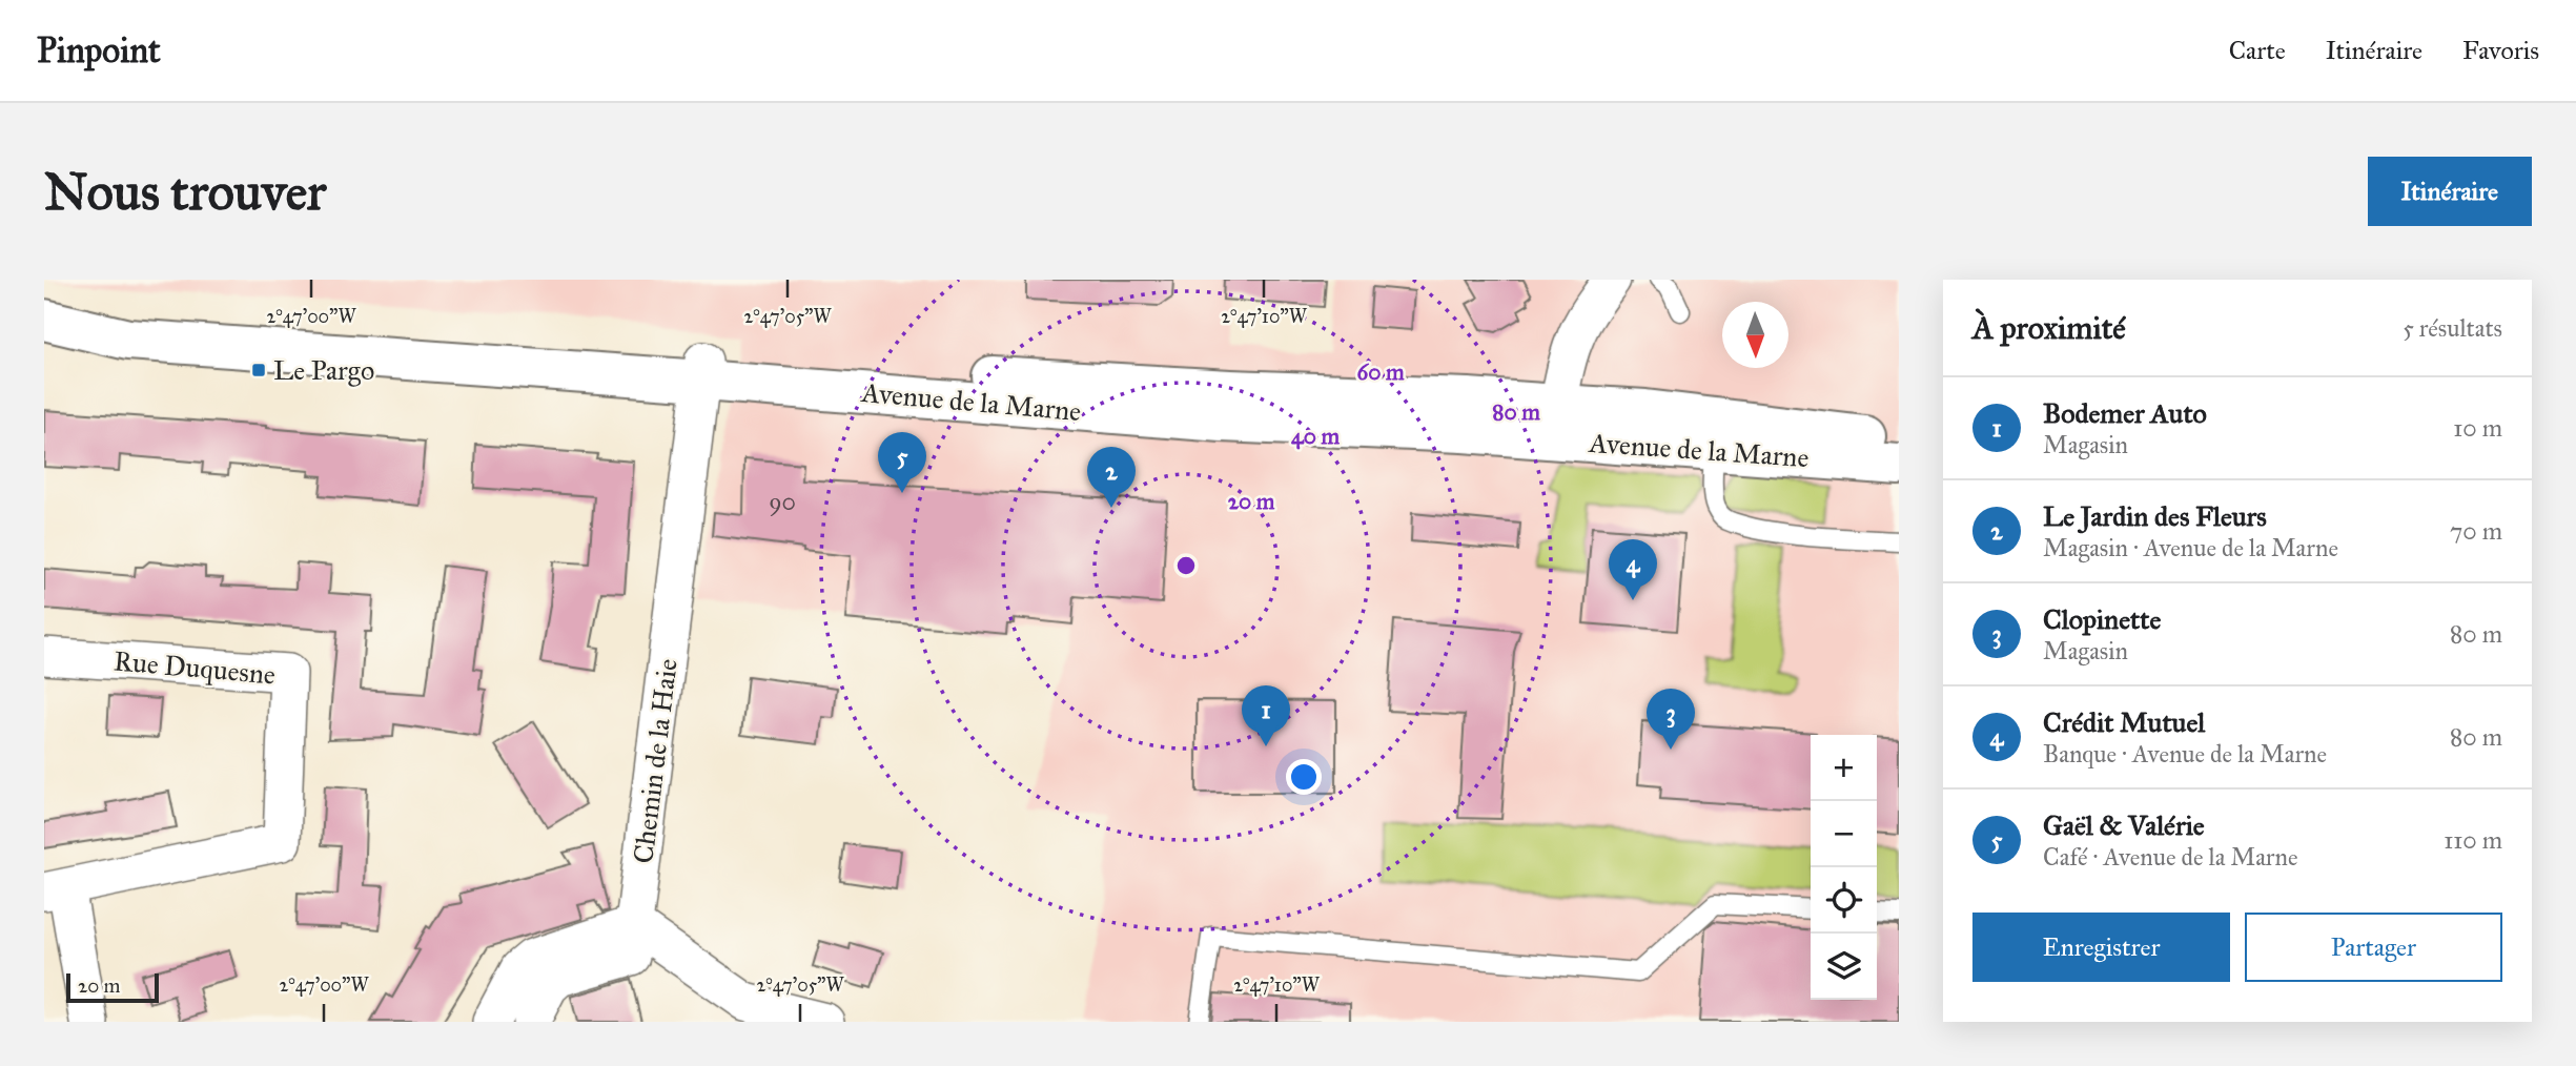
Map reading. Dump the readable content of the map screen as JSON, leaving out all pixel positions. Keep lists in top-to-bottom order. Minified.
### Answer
{"streets":{"main road":["Avenue de la Marne"],"street":["Rue Duquesne","Chemin de la Haie"]},"crossings":[["Avenue de la Marne","Chemin de la Haie"]],"places":{"transit":["Le Pargo"]},"house_numbers":["90"],"scale_bar":"20 m","north":"bottom","page":{"header":"Pinpoint","nav":["Carte","Itinéraire","Favoris"],"buttons":["Itinéraire",["Enregistrer","Partager"]],"title":"Nous trouver","heading":["À proximité","5 résultats"],"list":[{"mark":"1","name":"Bodemer Auto","note":"Magasin","value":"10 m"},{"mark":"2","name":"Le Jardin des Fleurs","note":"Magasin · Avenue de la Marne","value":"70 m"},{"mark":"3","name":"Clopinette","note":"Magasin","value":"80 m"},{"mark":"4","name":"Crédit Mutuel","note":"Banque · Avenue de la Marne","value":"80 m"},{"mark":"5","name":"Gaël & Valérie","note":"Café · Avenue de la Marne","value":"110 m"}],"pins":["5","2","4","1","3"],"map_buttons":["+","−"],"scale":"20 m"},"coordinates":["2°47'00\"W","2°47'05\"W","2°47'10\"W"],"rings":["60 m","80 m","40 m","20 m"]}
